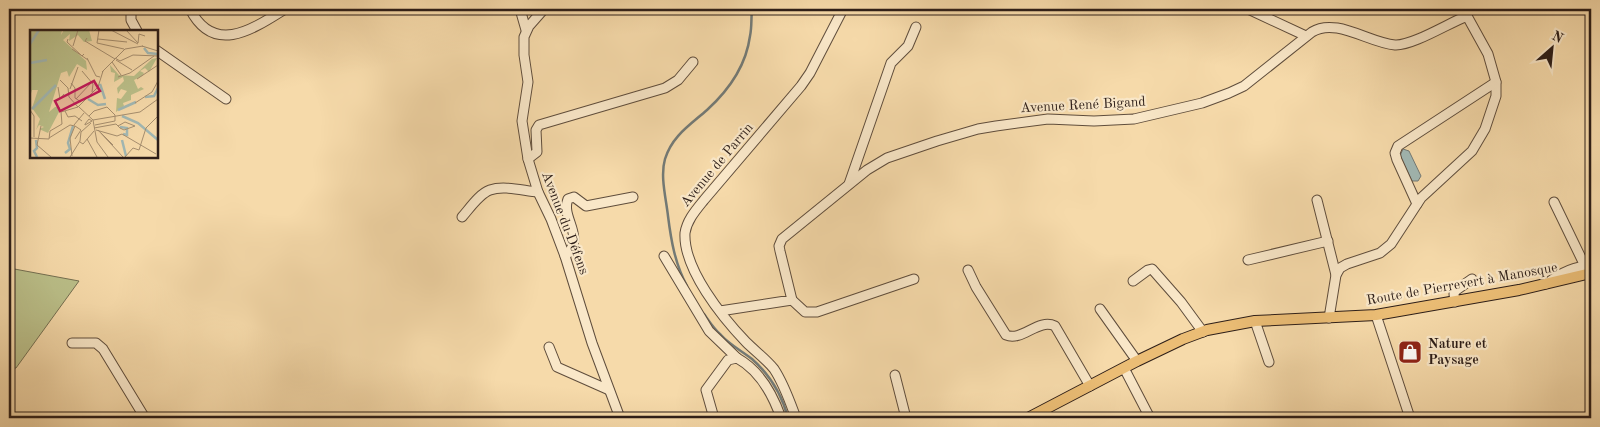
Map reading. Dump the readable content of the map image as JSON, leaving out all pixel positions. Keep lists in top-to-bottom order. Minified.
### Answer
{"streets":{"main road":["Route de Pierrevert à Manosque"],"street":["Avenue René Bigand","Avenue de Parrin","Avenue du Défens"]},"places":{"shop":["Nature et Paysage"]},"north":"top right"}
